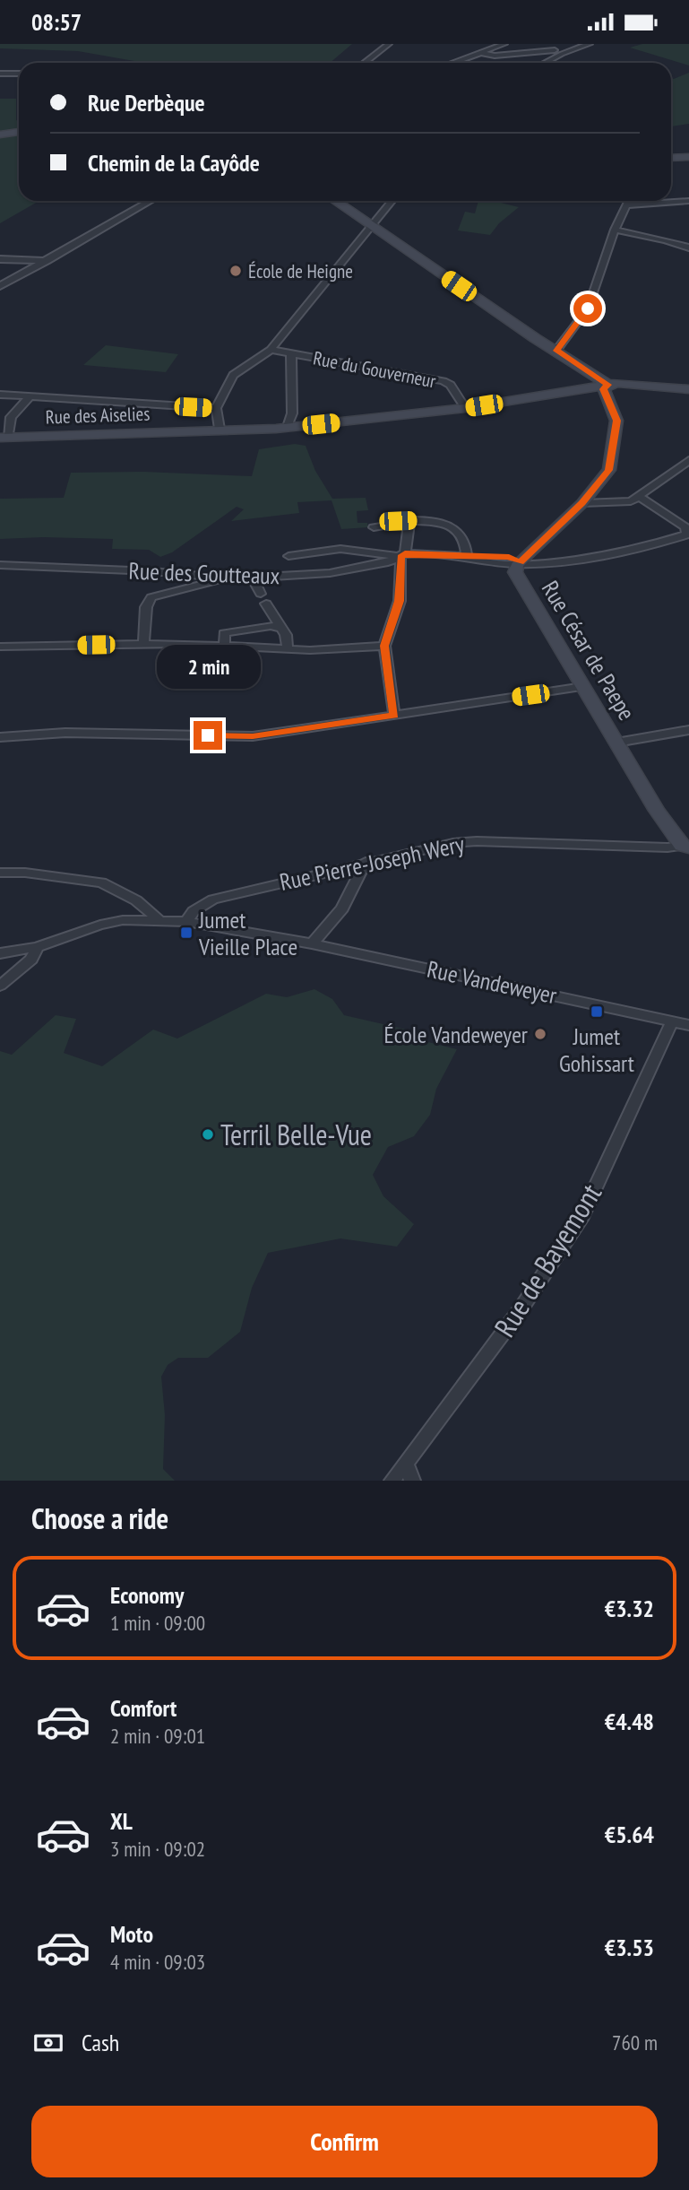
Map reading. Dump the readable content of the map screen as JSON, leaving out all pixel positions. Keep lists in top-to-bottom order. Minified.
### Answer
{"streets":{"street":["Rue du Gouverneur","Rue des Aiselies","Rue des Goutteaux","Rue César de Paepe","Rue Pierre-Joseph Wery","Rue Vandeweyer","Rue de Bayemont"]},"crossings":[["Rue du Gouverneur","Rue des Aiselies"],["Rue des Aiselies","Rue César de Paepe"],["Rue César de Paepe","Rue Pierre-Joseph Wery"],["Rue Pierre-Joseph Wery","Rue Vandeweyer"],["Rue Vandeweyer","Rue de Bayemont"]],"places":{"other":["École de Heigne","École Vandeweyer","Terril Belle-Vue"],"transit":["Jumet Vieille Place","Jumet Gohissart"]},"page":{"status":"08:57","banner":["Rue Derbèque","Chemin de la Cayôde"],"bubble":"2 min","heading":"Choose a ride","list":[{"name":"Economy","note":"1 min · 09:00","value":"€3.32"},{"name":"Comfort","note":"2 min · 09:01","value":"€4.48"},{"name":"XL","note":"3 min · 09:02","value":"€5.64"},{"name":"Moto","note":"4 min · 09:03","value":"€3.53"}],"pay":["Cash","760 m"],"buttons":"Confirm"}}
